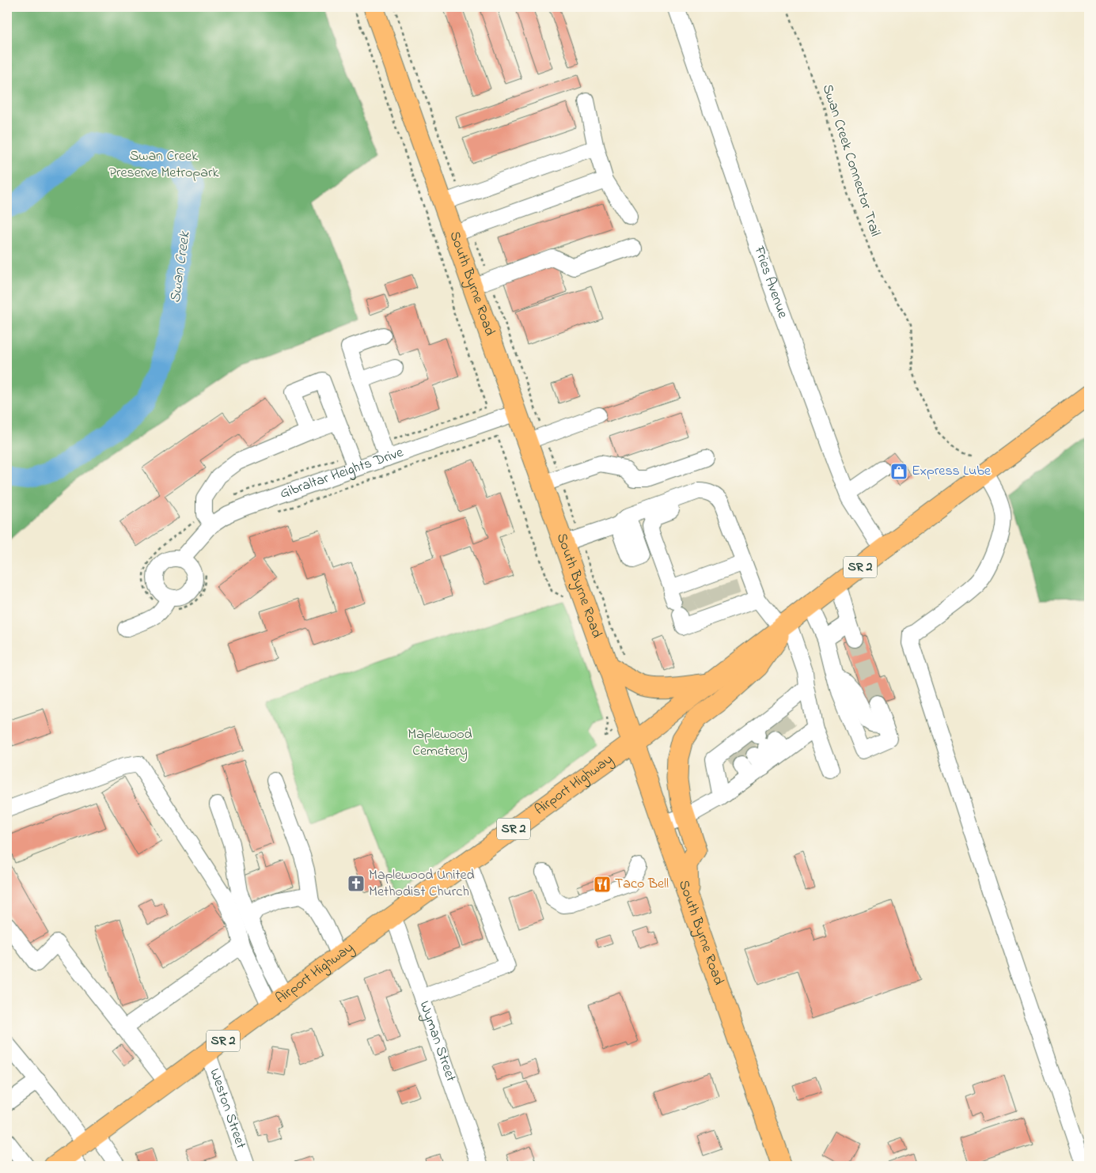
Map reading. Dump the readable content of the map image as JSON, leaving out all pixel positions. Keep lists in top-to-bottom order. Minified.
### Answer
{"streets":{"main road":["South Byrne Road","SR 2","Airport Highway"],"street":["Fries Avenue","Gibraltar Heights Drive","Wyman Street","Weston Street"],"path":["Swan Creek Connector Trail"]},"crossings":[["Fries Avenue","Airport Highway"],["South Byrne Road","Gibraltar Heights Drive"],["South Byrne Road","Airport Highway"],["Airport Highway","Wyman Street"],["Airport Highway","Weston Street"]],"water":["Swan Creek"],"parks":["Swan Creek Preserve Metropark","Maplewood Cemetery"],"places":{"shop":["Express Lube"],"church":["Maplewood United Methodist Church"],"restaurant":["Taco Bell"]}}
